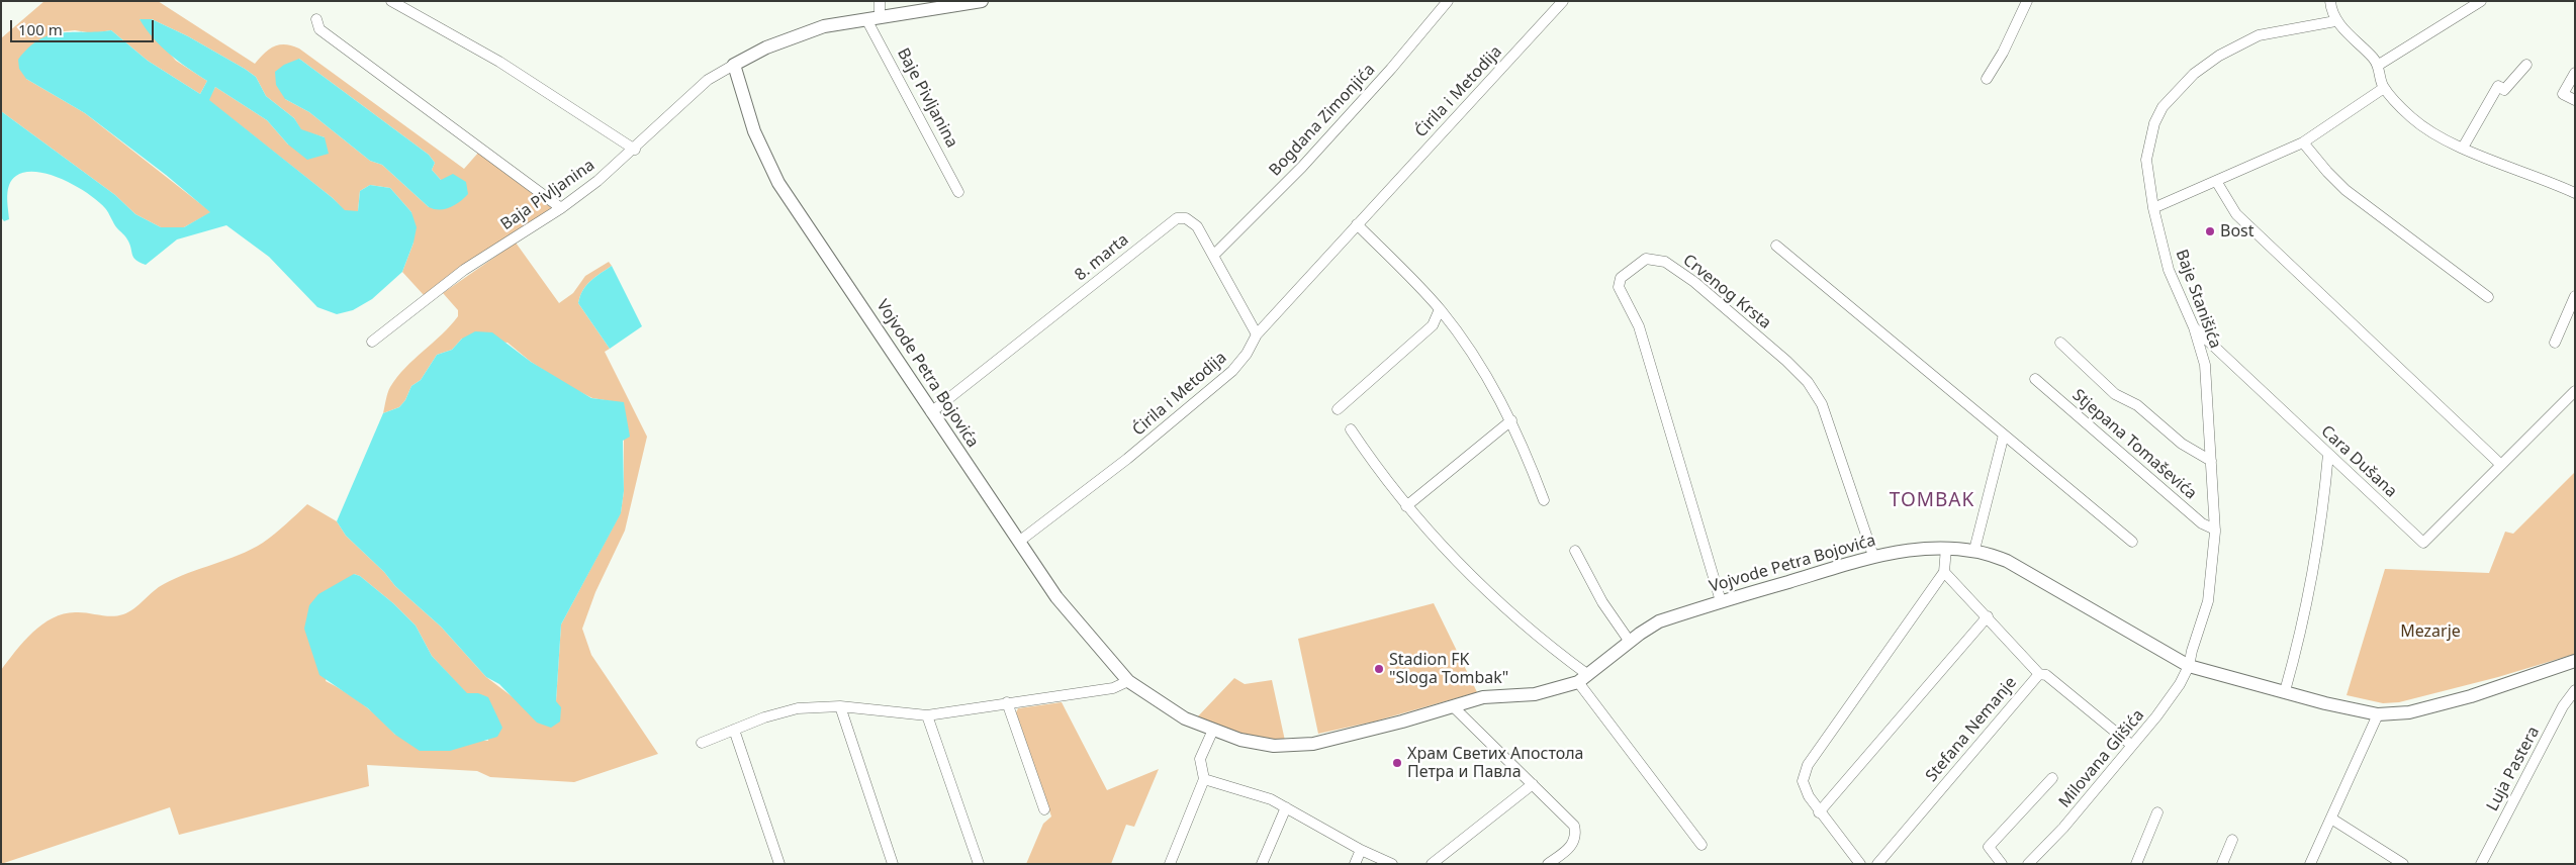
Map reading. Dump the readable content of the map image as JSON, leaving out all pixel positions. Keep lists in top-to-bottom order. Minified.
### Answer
{"streets":{"street":["Ćirila i Metodija","Baje Pivljanina","Bogdana Zimonjića","Baja Pivljanina","8. marta","Crvenog Krsta","Baje Stanišića","Vojvode Petra Bojovića","Stjepana Tomaševića","Cara Dušana","Stefana Nemanje","Milovana Glišića","Luja Pastera"]},"crossings":[["Ćirila i Metodija","8. marta"],["Ćirila i Metodija","Vojvode Petra Bojovića"],["Bogdana Zimonjića","8. marta"],["Baja Pivljanina","Vojvode Petra Bojovića"],["8. marta","Vojvode Petra Bojovića"],["Crvenog Krsta","Vojvode Petra Bojovića"],["Baje Stanišića","Vojvode Petra Bojovića"],["Baje Stanišića","Stjepana Tomaševića"],["Baje Stanišića","Cara Dušana"],["Baje Stanišića","Milovana Glišića"],["Vojvode Petra Bojovića","Milovana Glišića"]],"districts":["TOMBAK"],"parks":["Mezarje"],"places":["Bost","Stadion FK \"Sloga Tombak\"","Храм Светих Апостола Петра и Павла"],"scale_bar":"100 m"}
